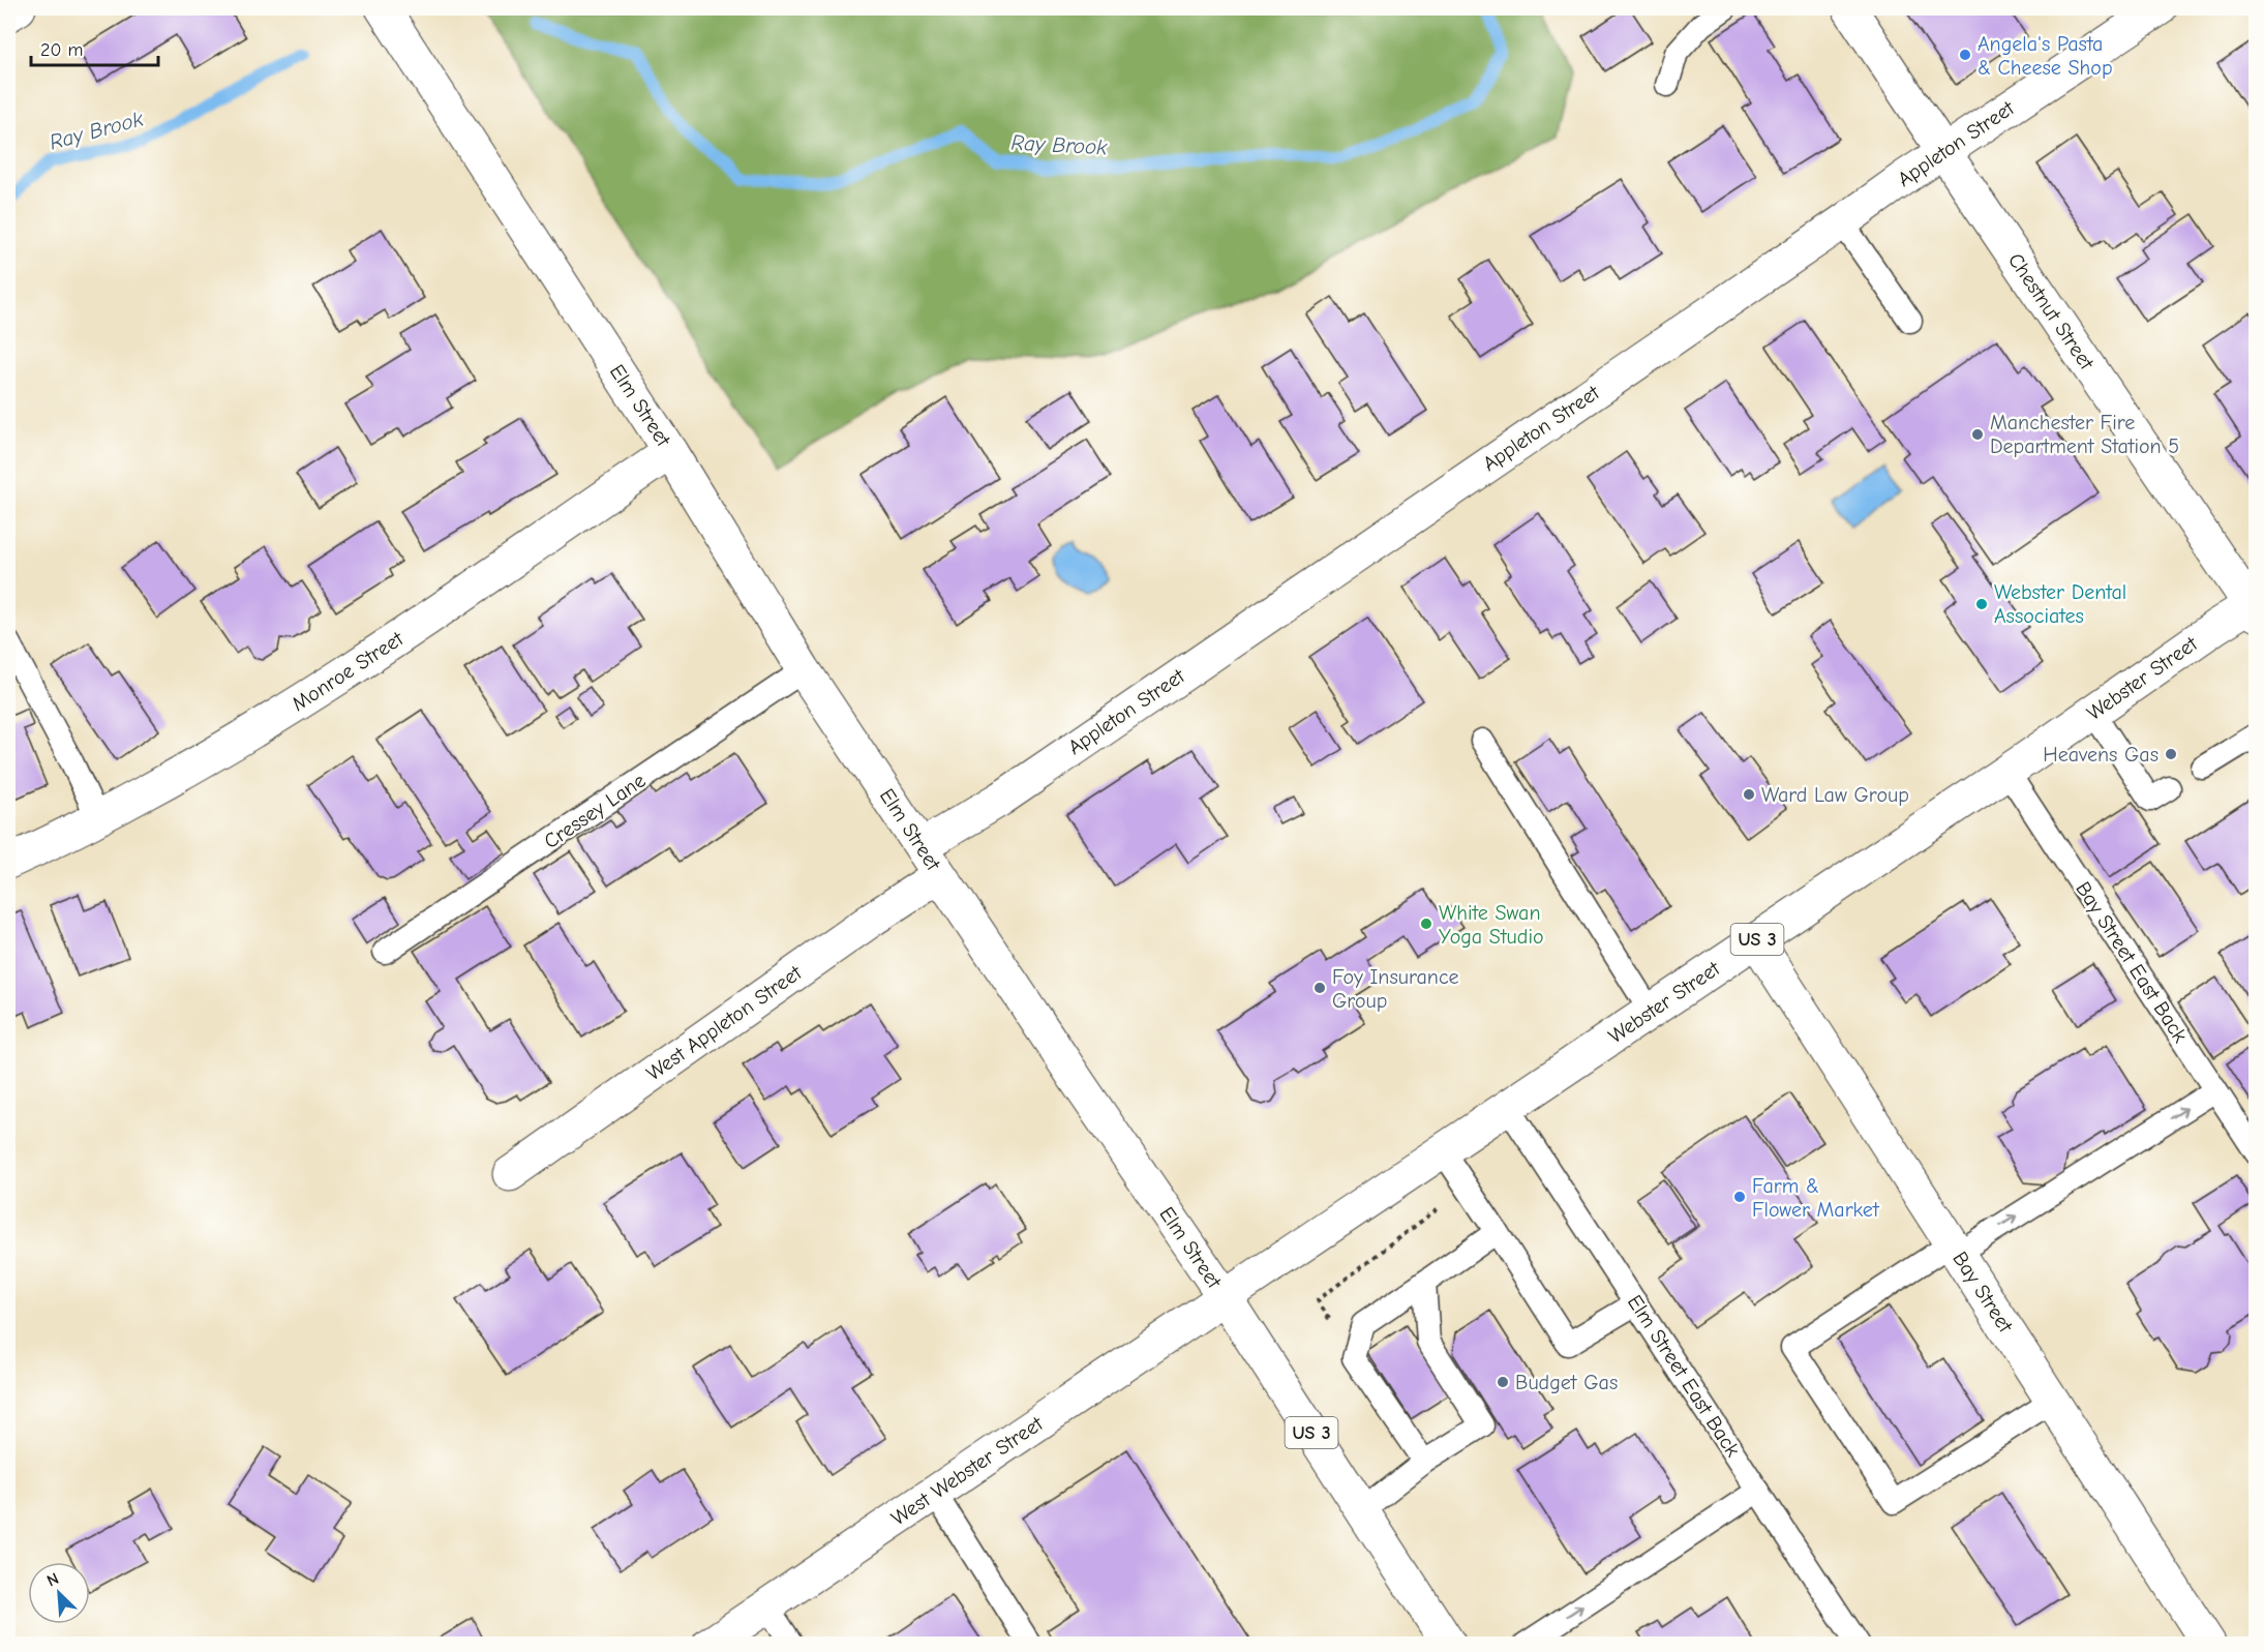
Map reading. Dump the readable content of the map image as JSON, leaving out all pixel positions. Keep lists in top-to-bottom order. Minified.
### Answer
{"streets":{"street":["Appleton Street","Chestnut Street","Elm Street","Monroe Street","Webster Street","US 3","West Appleton Street","Bay Street","West Webster Street"],"lane":["Cressey Lane","Bay Street East Back","Elm Street East Back"]},"crossings":[["Appleton Street","Chestnut Street"],["Appleton Street","Elm Street"],["Chestnut Street","Webster Street"],["Elm Street","Monroe Street"],["Elm Street","Webster Street"],["Elm Street","Cressey Lane"],["Elm Street","West Appleton Street"],["Elm Street","West Webster Street"],["Webster Street","Bay Street East Back"],["Webster Street","Bay Street"],["Webster Street","Elm Street East Back"],["Webster Street","West Webster Street"]],"water":["Ray Brook"],"places":["Angela's Pasta & Cheese Shop","Manchester Fire Department Station 5","Webster Dental Associates","Heavens Gas","Ward Law Group","White Swan Yoga Studio","Foy Insurance Group","Farm & Flower Market","Budget Gas"],"scale_bar":"20 m","north":"top left"}
